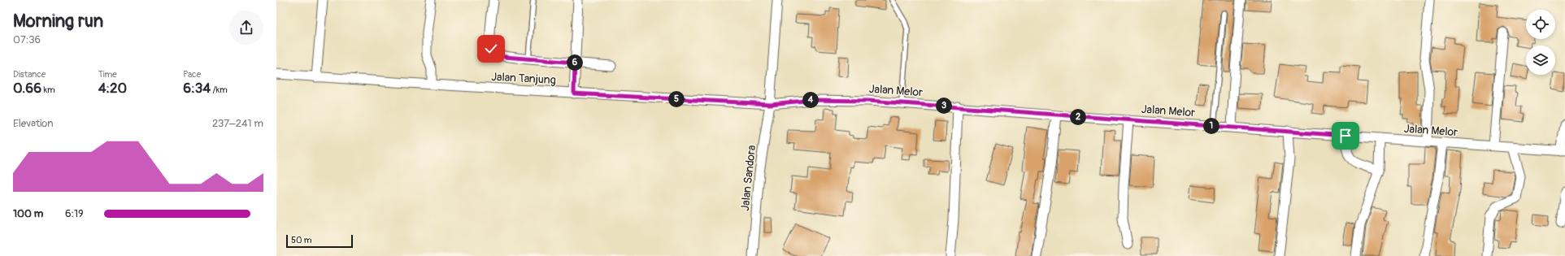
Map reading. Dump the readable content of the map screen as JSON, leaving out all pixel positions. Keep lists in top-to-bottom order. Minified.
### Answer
{"streets":{"street":["Jalan Tanjung","Jalan Melor","Jalan Sandora"]},"crossings":[["Jalan Tanjung","Jalan Melor"],["Jalan Tanjung","Jalan Sandora"],["Jalan Melor","Jalan Sandora"]],"scale_bar":"50 m","page":{"heading":["Morning run","07:36"],"pins":["6","5","4","3","2","1"],"stats":[["Distance","0.66 km"],["Time","4:20"],["Pace","6:34 /km"]],"chart":["Elevation","237–241 m"],"list":[{"name":"100 m","note":"6:19"}],"scale":"50 m"}}
